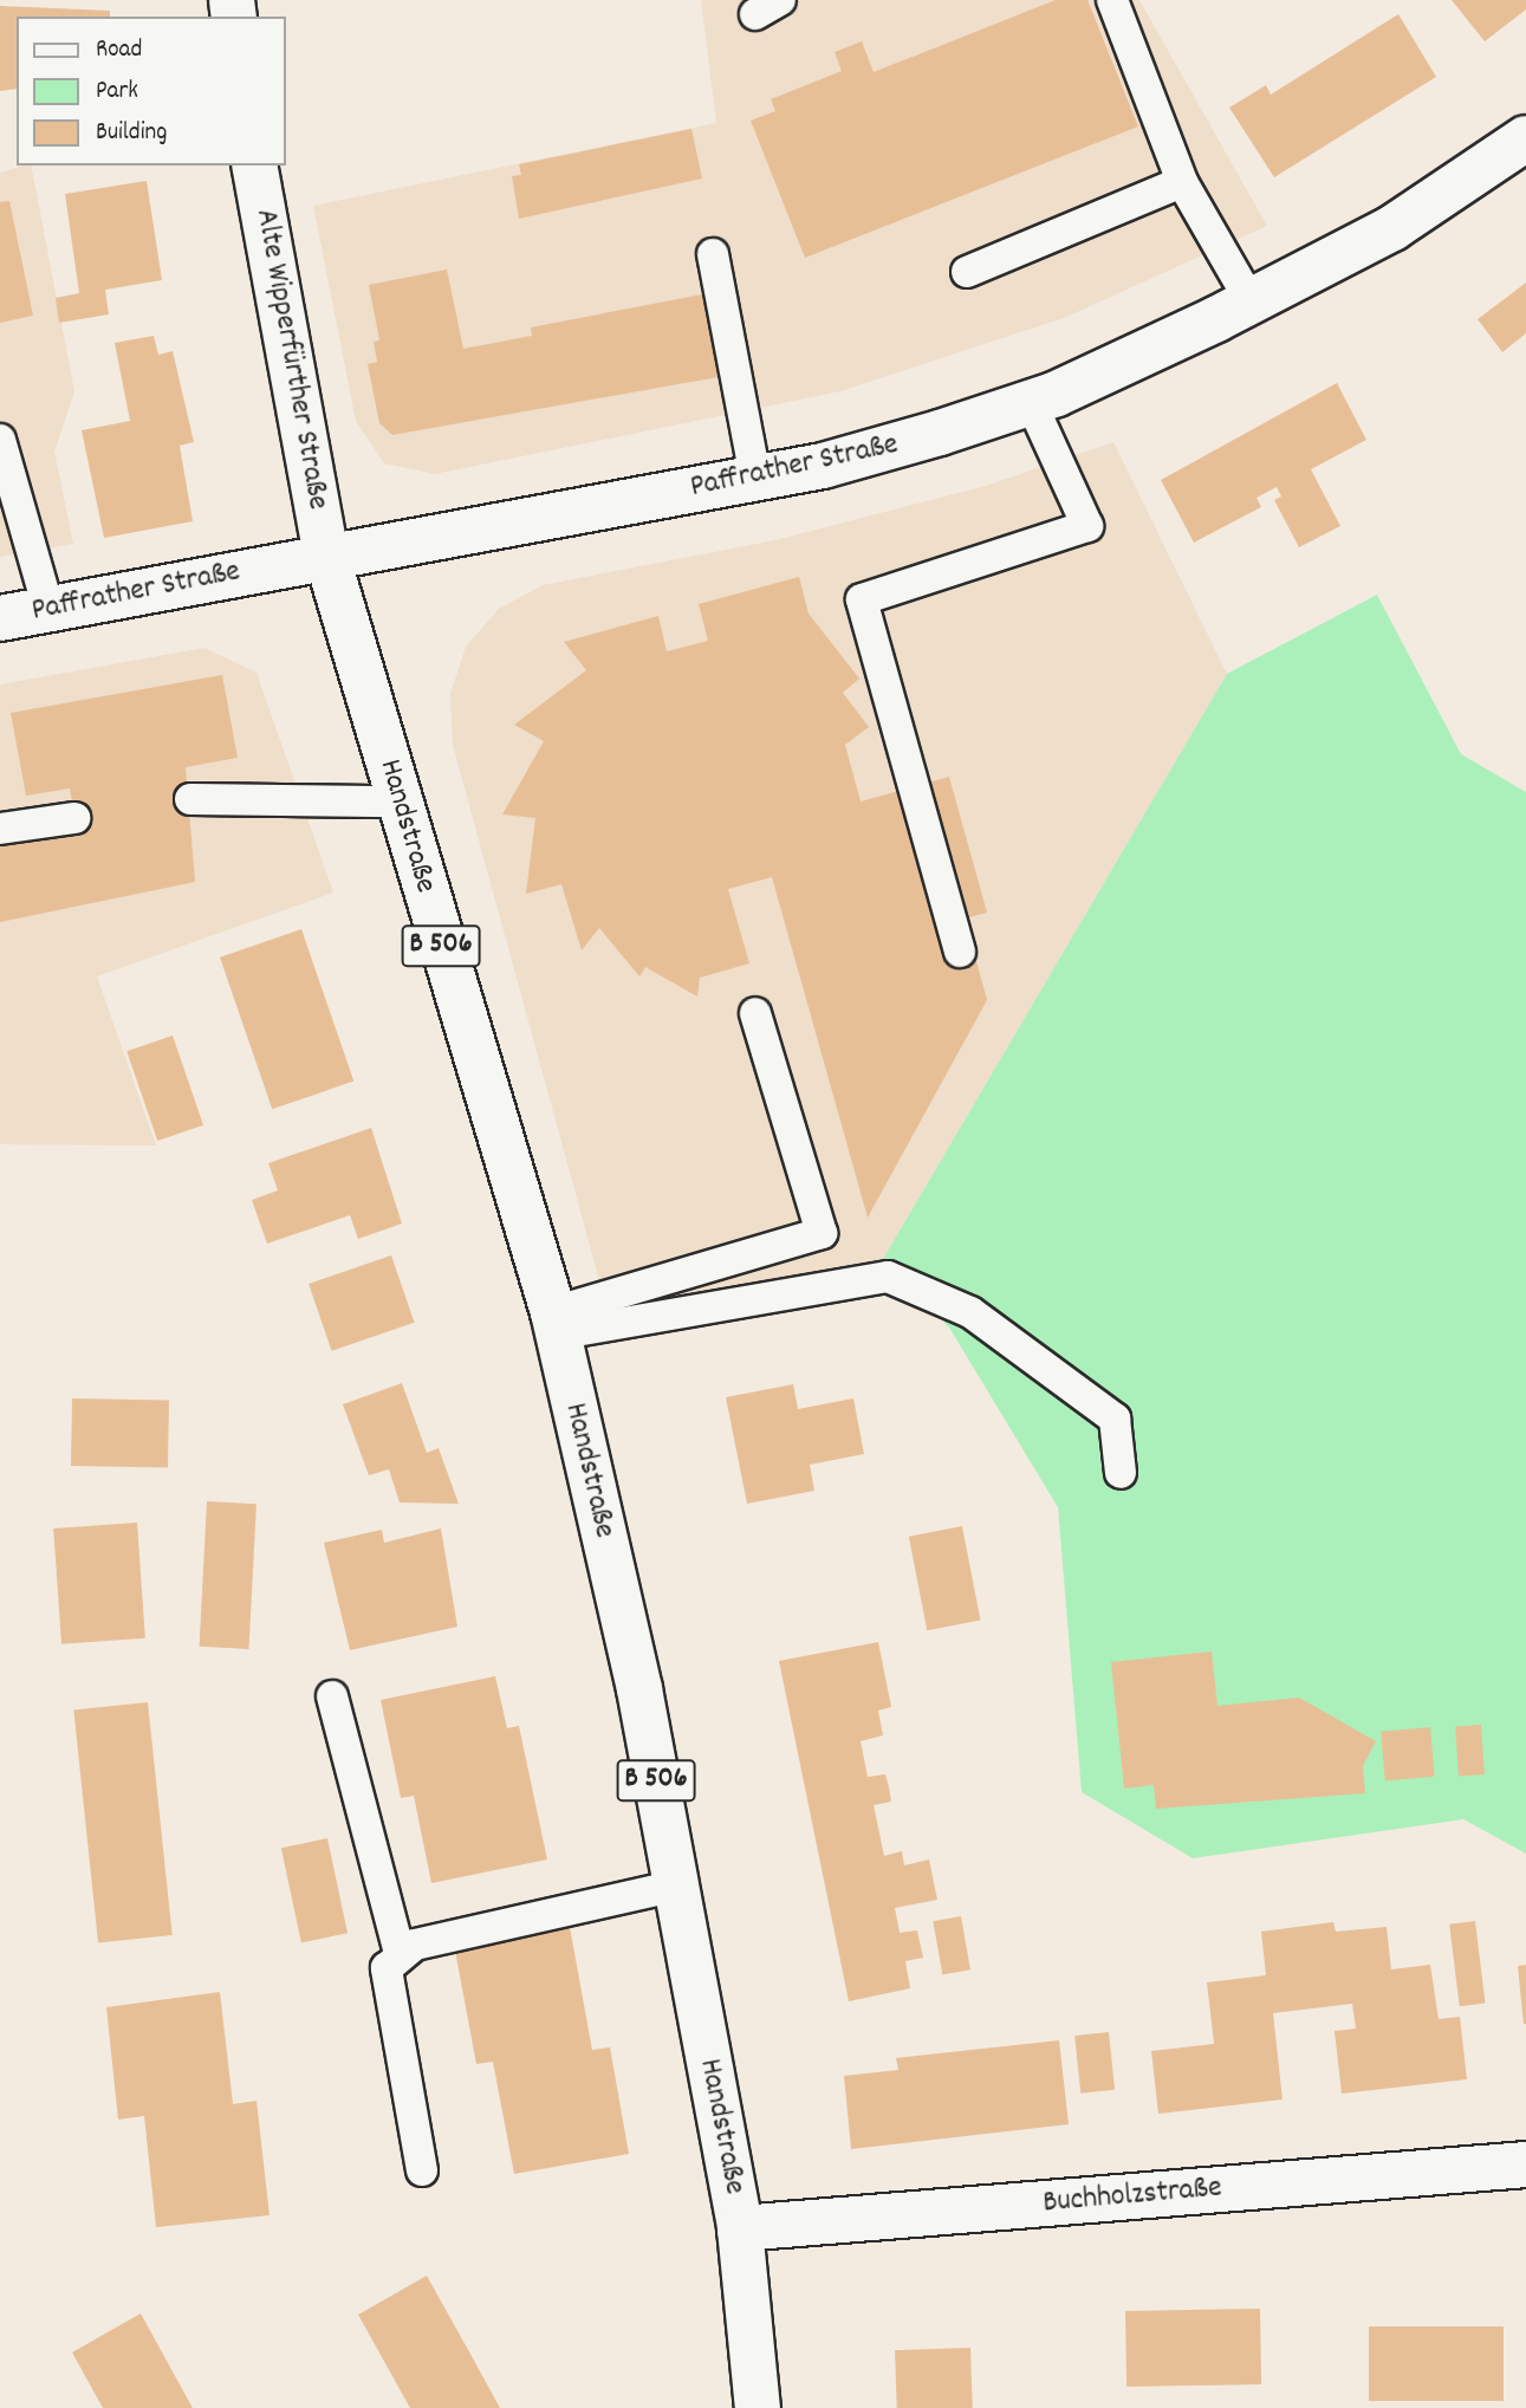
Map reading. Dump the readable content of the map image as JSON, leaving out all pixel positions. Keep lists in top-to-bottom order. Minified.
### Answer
{"streets":{"main road":["Alte Wipperfürther Straße","Paffrather Straße","Handstraße","B 506","Buchholzstraße"]},"crossings":[["Alte Wipperfürther Straße","Paffrather Straße"],["Alte Wipperfürther Straße","Handstraße"],["Paffrather Straße","Handstraße"],["Handstraße","Buchholzstraße"]],"legend":["Road","Park","Building"]}
